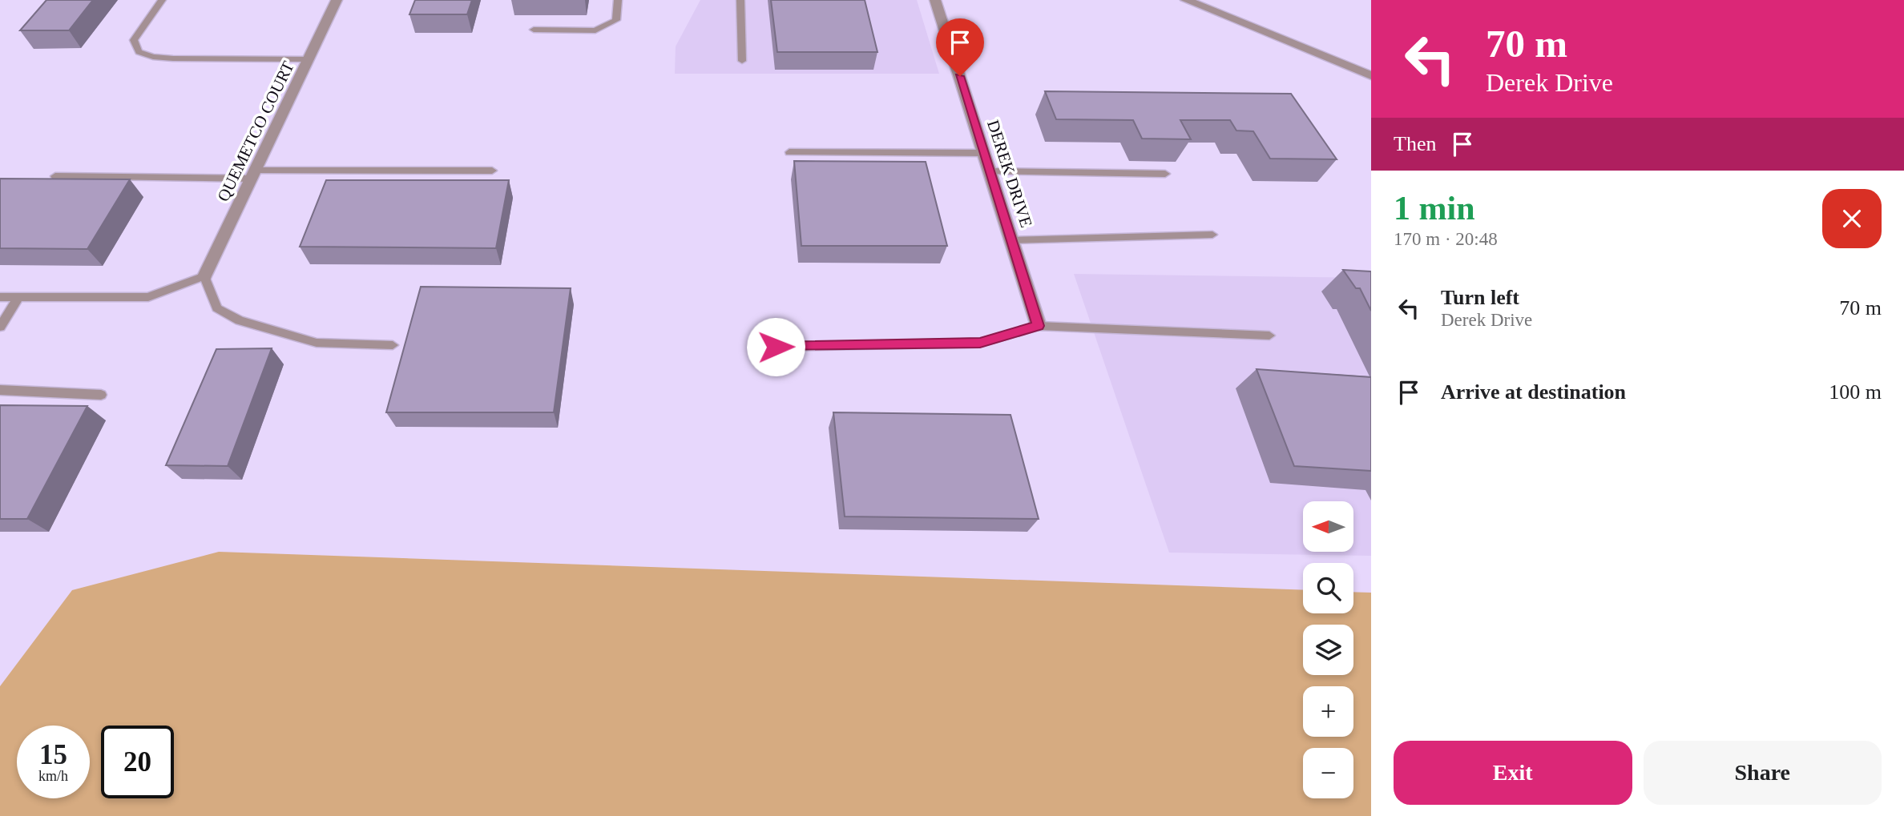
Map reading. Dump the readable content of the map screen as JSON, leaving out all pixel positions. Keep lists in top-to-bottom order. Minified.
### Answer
{"streets":{"street":["QUEMETCO COURT","DEREK DRIVE"]},"north":"left","page":{"turn":["70 m","Derek Drive"],"then":"Then","heading":["1 min","170 m · 20:48"],"list":[{"name":"Turn left","note":"Derek Drive","value":"70 m"},{"name":"Arrive at destination","value":"100 m"}],"map_buttons":["+","−"],"speed":"15 km/h","limit":"20","buttons":["Exit","Share"]}}
